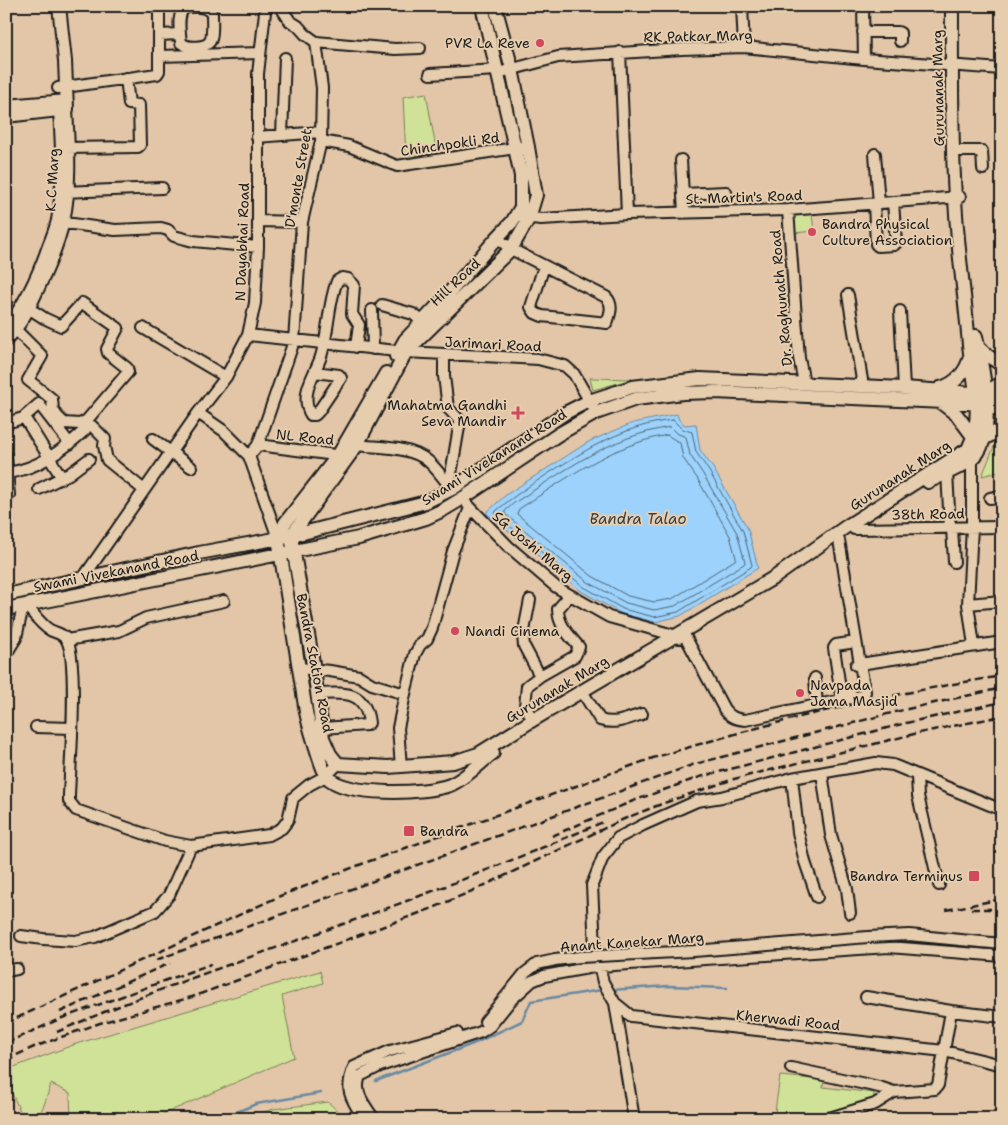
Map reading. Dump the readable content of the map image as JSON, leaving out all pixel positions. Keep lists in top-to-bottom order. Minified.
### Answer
{"streets":{"main road":["Gurunanak Marg","K C Marg","Hill Road","Swami Vivekanand Road","Bandra Station Road"],"street":["RK Patkar Marg","Chinchpokli Rd","D'monte Street","St. Martin's Road","N Dayabhai Road","Dr. Raghunath Road","Jarimari Road","NL Road","38th Road","SG Joshi Marg","Anant Kanekar Marg","Kherwadi Road"]},"crossings":[["RK Patkar Marg","Gurunanak Marg"],["RK Patkar Marg","Hill Road"],["Gurunanak Marg","St. Martin's Road"],["Gurunanak Marg","Swami Vivekanand Road"],["Gurunanak Marg","38th Road"],["Gurunanak Marg","SG Joshi Marg"],["Gurunanak Marg","Bandra Station Road"],["Chinchpokli Rd","D'monte Street"],["Chinchpokli Rd","N Dayabhai Road"],["Chinchpokli Rd","Hill Road"],["D'monte Street","Jarimari Road"],["D'monte Street","NL Road"],["St. Martin's Road","Hill Road"],["St. Martin's Road","Dr. Raghunath Road"],["N Dayabhai Road","Jarimari Road"],["N Dayabhai Road","Swami Vivekanand Road"],["Hill Road","Jarimari Road"],["Hill Road","NL Road"],["Hill Road","Swami Vivekanand Road"],["Hill Road","Bandra Station Road"],["Dr. Raghunath Road","Swami Vivekanand Road"],["Jarimari Road","Swami Vivekanand Road"],["Swami Vivekanand Road","SG Joshi Marg"],["Swami Vivekanand Road","Bandra Station Road"],["Anant Kanekar Marg","Kherwadi Road"]],"water":["Bandra Talao"],"places":{"other":["PVR La Reve","Bandra Physical Culture Association","Nandi Cinema","Navpada Jama Masjid"],"health":["Mahatma Gandhi Seva Mandir"],"transit":["Bandra","Bandra Terminus"]}}
